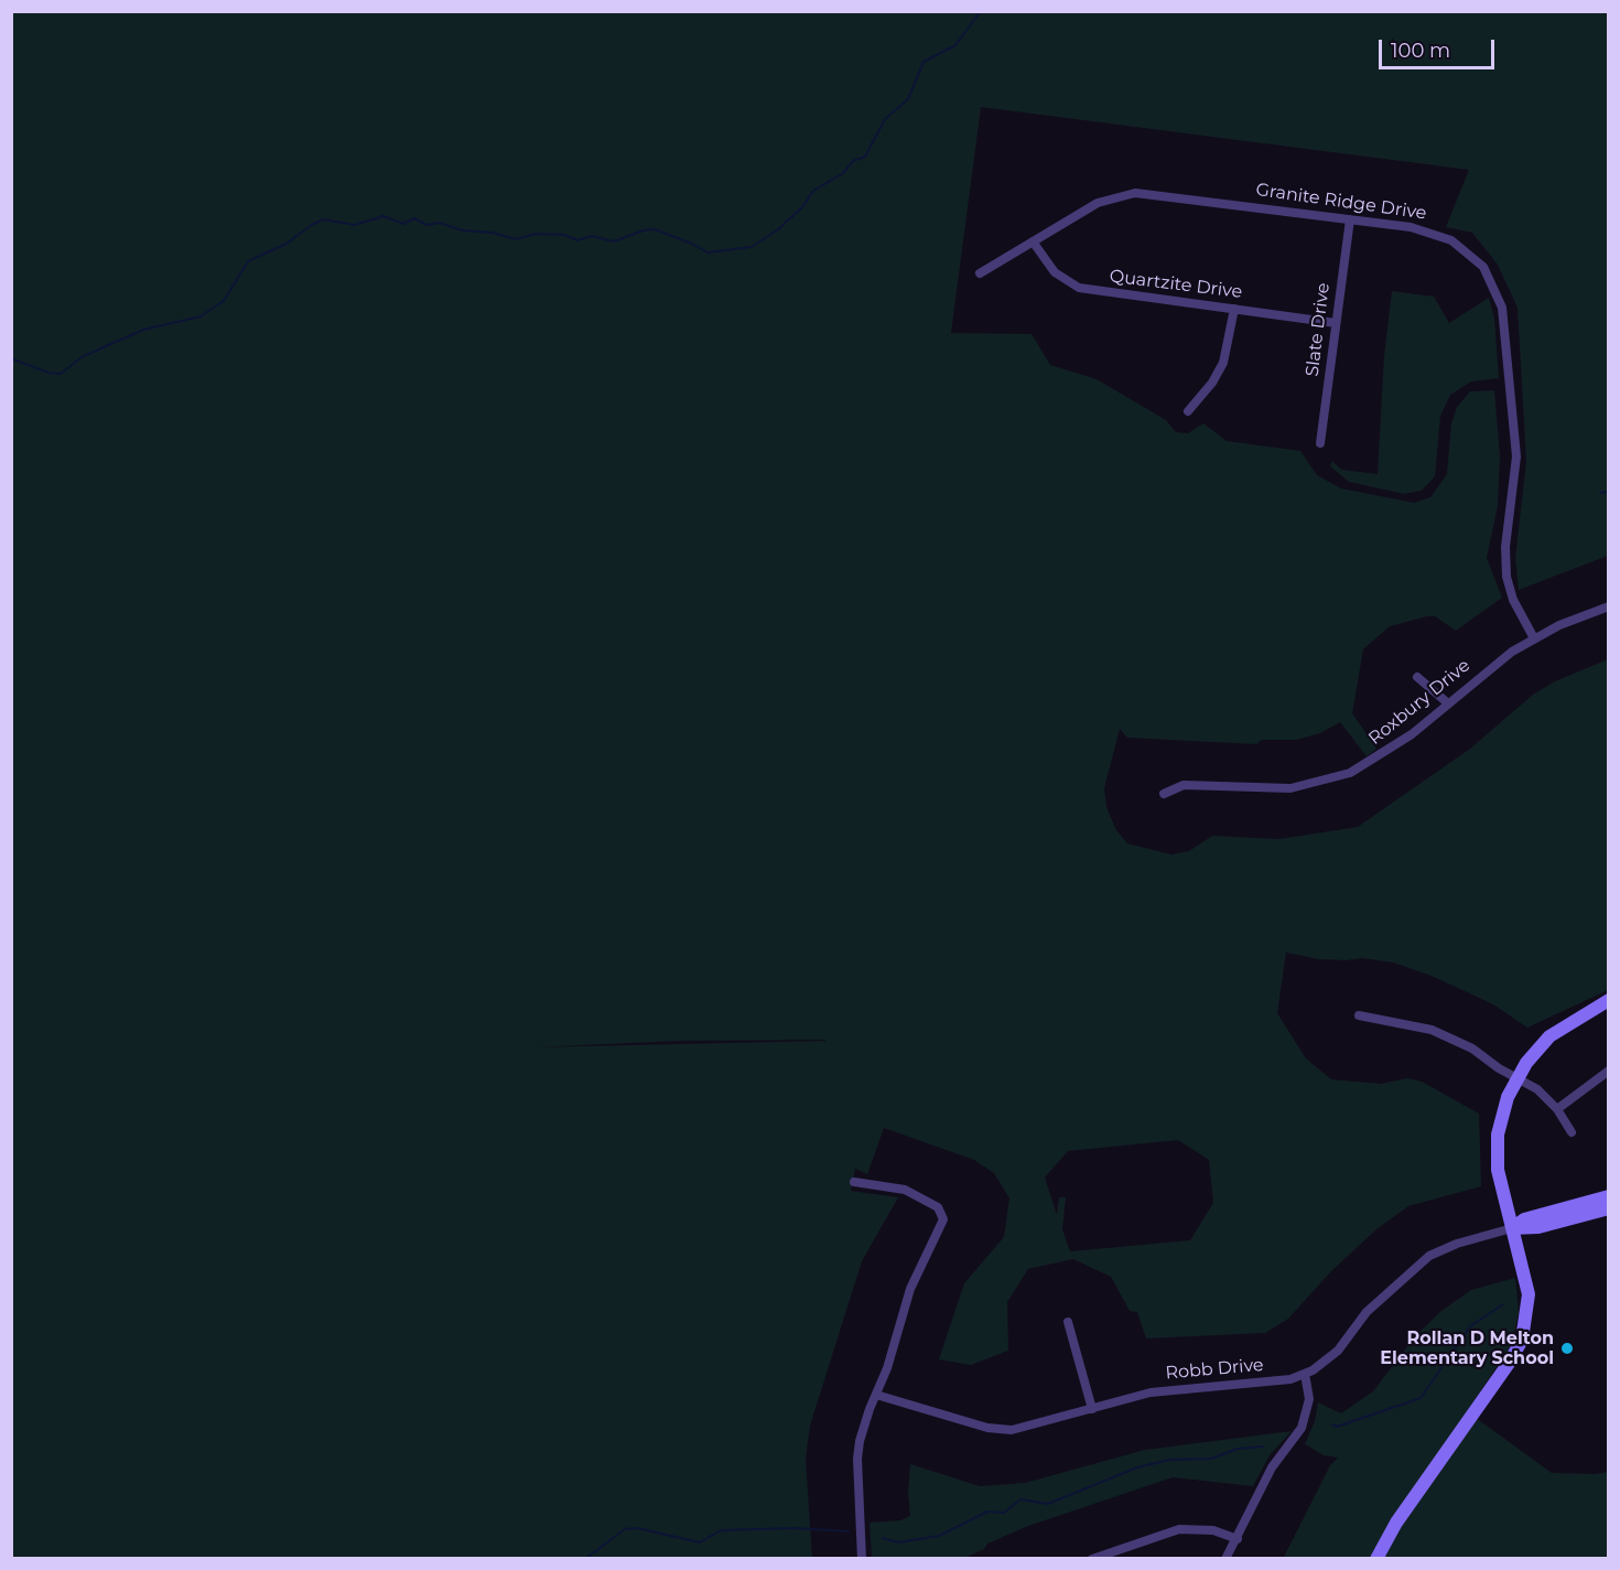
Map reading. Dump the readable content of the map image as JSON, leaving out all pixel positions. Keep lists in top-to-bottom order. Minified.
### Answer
{"streets":{"street":["Granite Ridge Drive","Quartzite Drive","Slate Drive","Roxbury Drive","Robb Drive"]},"crossings":[["Granite Ridge Drive","Quartzite Drive"],["Granite Ridge Drive","Slate Drive"],["Granite Ridge Drive","Roxbury Drive"],["Quartzite Drive","Slate Drive"]],"places":["Rollan D Melton Elementary School"],"scale_bar":"100 m"}
